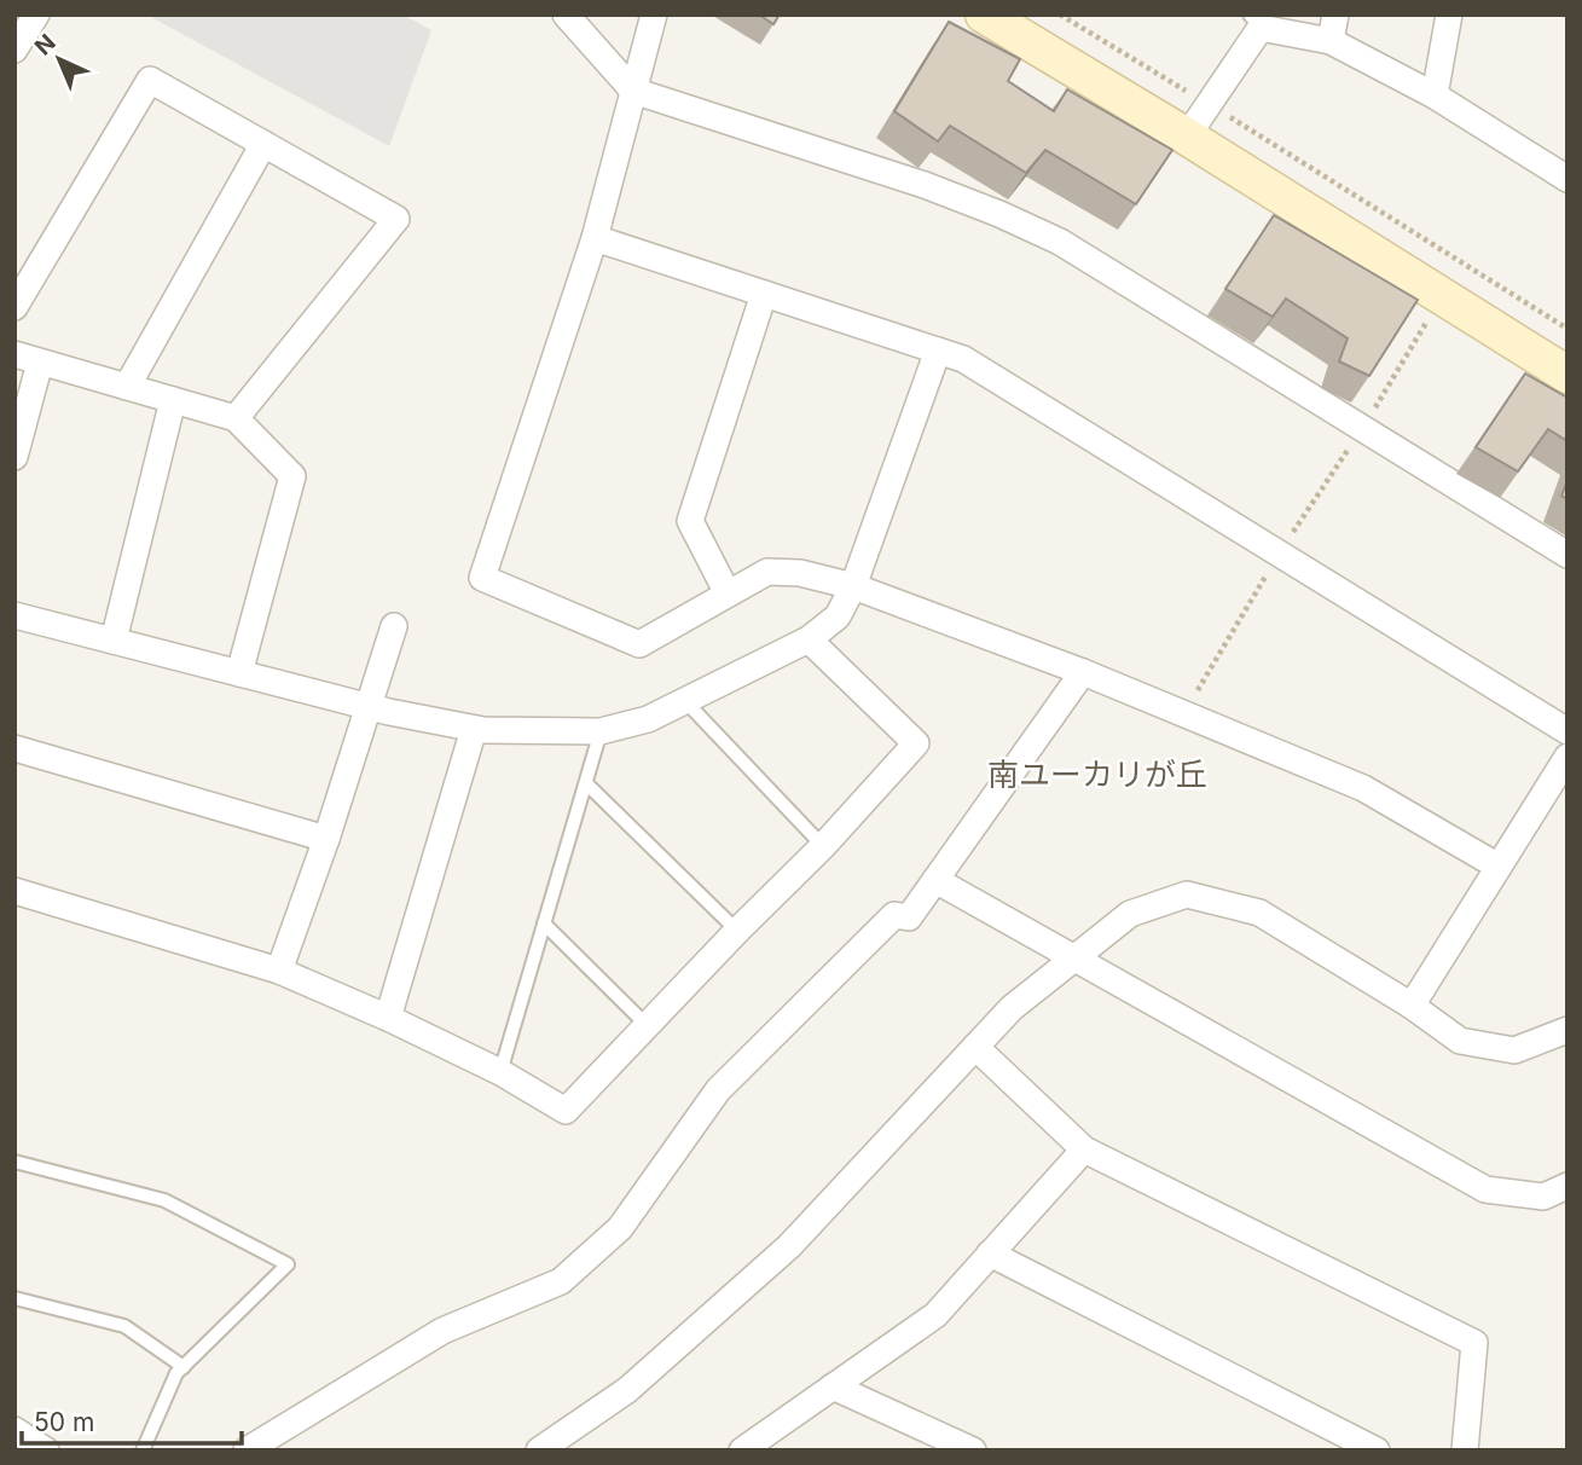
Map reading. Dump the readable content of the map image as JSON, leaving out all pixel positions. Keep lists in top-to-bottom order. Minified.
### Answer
{"districts":["南ユーカリが丘"],"scale_bar":"50 m","north":"top left"}
